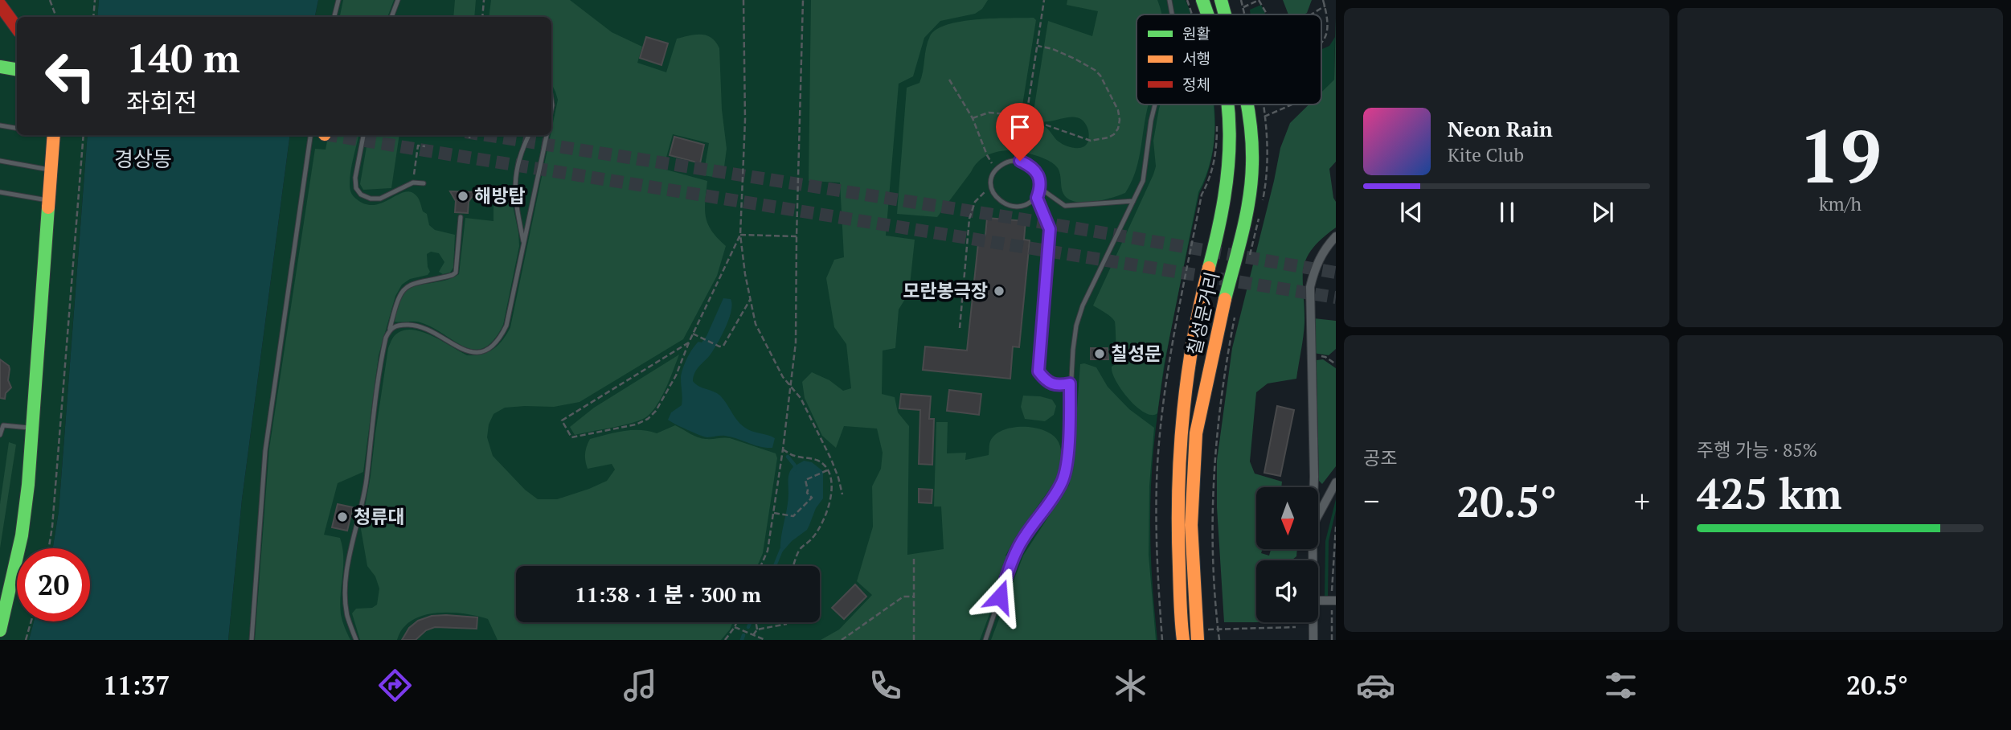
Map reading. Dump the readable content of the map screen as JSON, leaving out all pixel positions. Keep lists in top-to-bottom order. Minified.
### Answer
{"streets":{"main road":["칠성문거리"]},"districts":["경상동"],"places":["해방탑","모란봉극장","칠성문","청류대"],"legend":["원활","서행","정체"],"north":"bottom","page":{"tile":[["19","km/h"],"공조",["주행 가능 · 85%","425 km"]],"turn":["140 m","좌회전"],"song":["Neon Rain","Kite Club"],"heat":["−","20.5°","+"],"limit":"20","trip":"11:38 · 1 분 · 300 m","tabs":["11:37","20.5°"]}}
